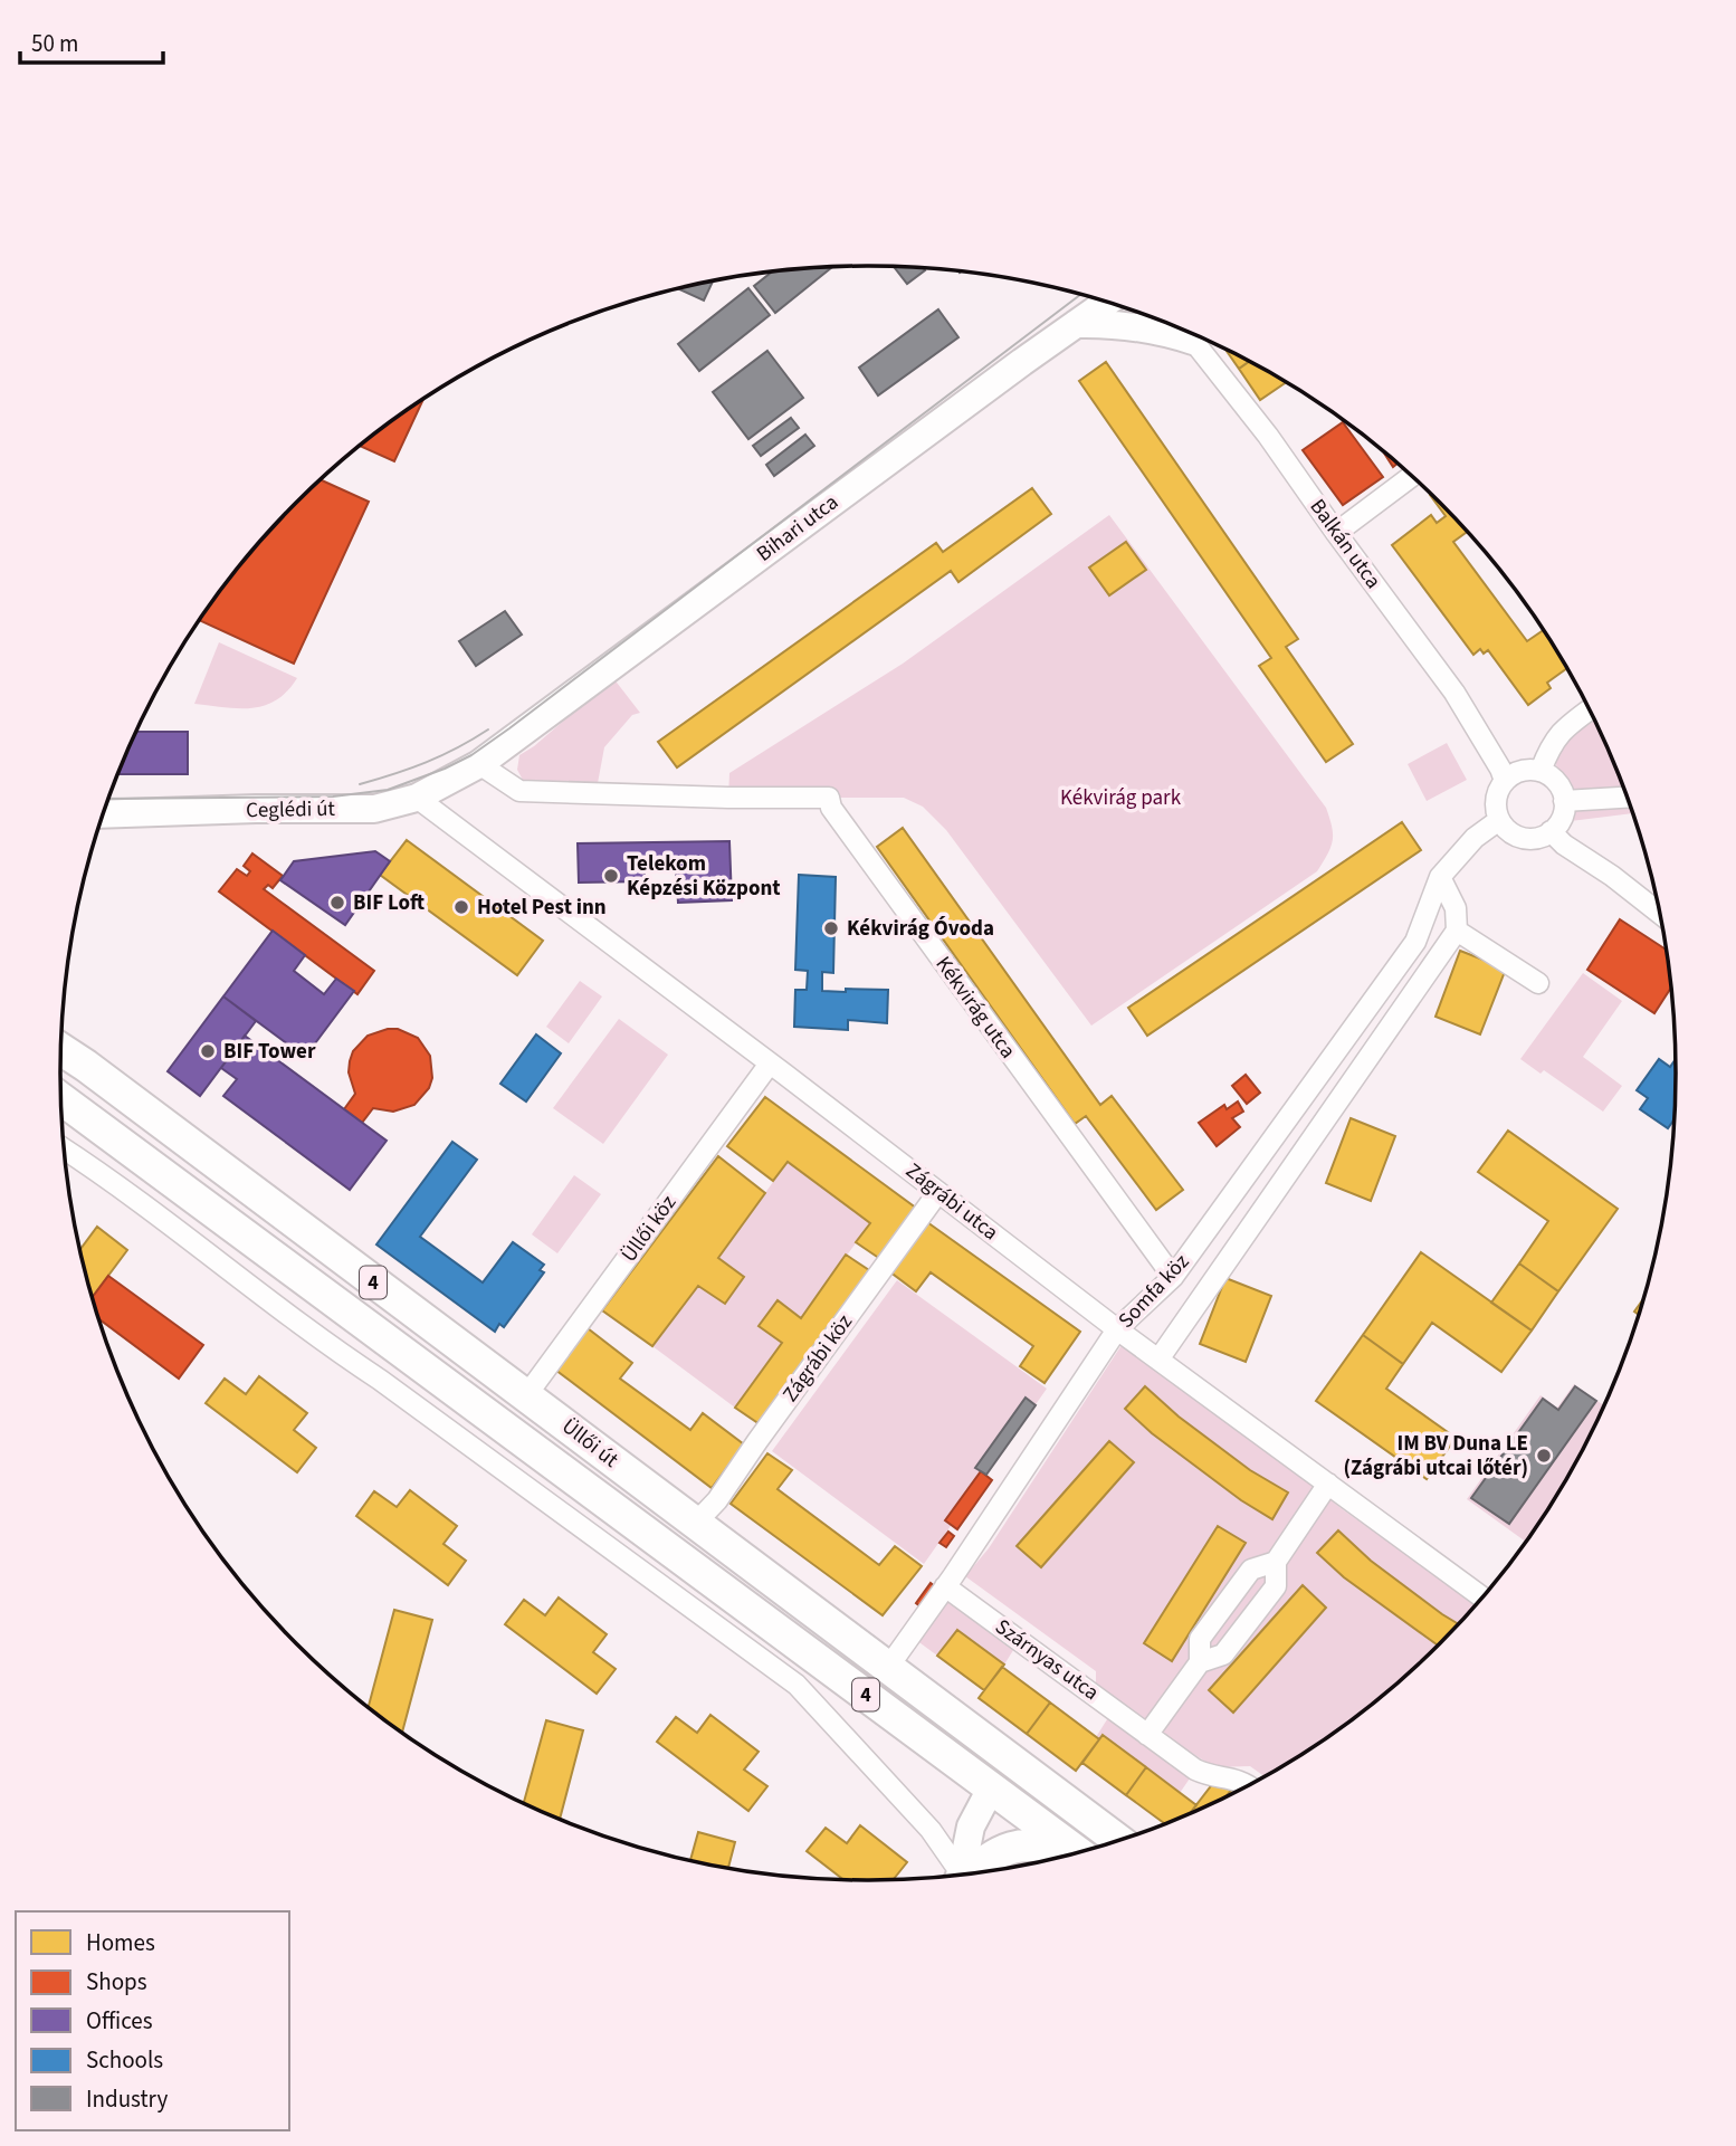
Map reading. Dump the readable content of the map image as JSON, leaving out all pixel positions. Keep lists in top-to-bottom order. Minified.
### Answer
{"streets":{"main road":["4","Üllői út"],"street":["Bihari utca","Balkán utca","Ceglédi út","Kékvirág utca","Zágrábi utca","Üllői köz","Somfa köz","Zágrábi köz","Szárnyas utca"]},"crossings":[["Bihari utca","Ceglédi út"],["Bihari utca","Kékvirág utca"],["Balkán utca","Somfa köz"],["Ceglédi út","Kékvirág utca"],["Ceglédi út","Zágrábi utca"],["Kékvirág utca","Somfa köz"],["Zágrábi utca","Üllői köz"],["Zágrábi utca","Somfa köz"],["Zágrábi utca","Zágrábi köz"],["Üllői köz","Üllői út"],["Somfa köz","Üllői út"],["Somfa köz","Szárnyas utca"],["Zágrábi köz","Üllői út"]],"parks":["Kékvirág park"],"places":["Telekom Képzési Központ","BIF Loft","Hotel Pest inn","Kékvirág Óvoda","BIF Tower","IM BV Duna LE (Zágrábi utcai lőtér)"],"legend":["Homes","Shops","Offices","Schools","Industry"],"scale_bar":"50 m"}
